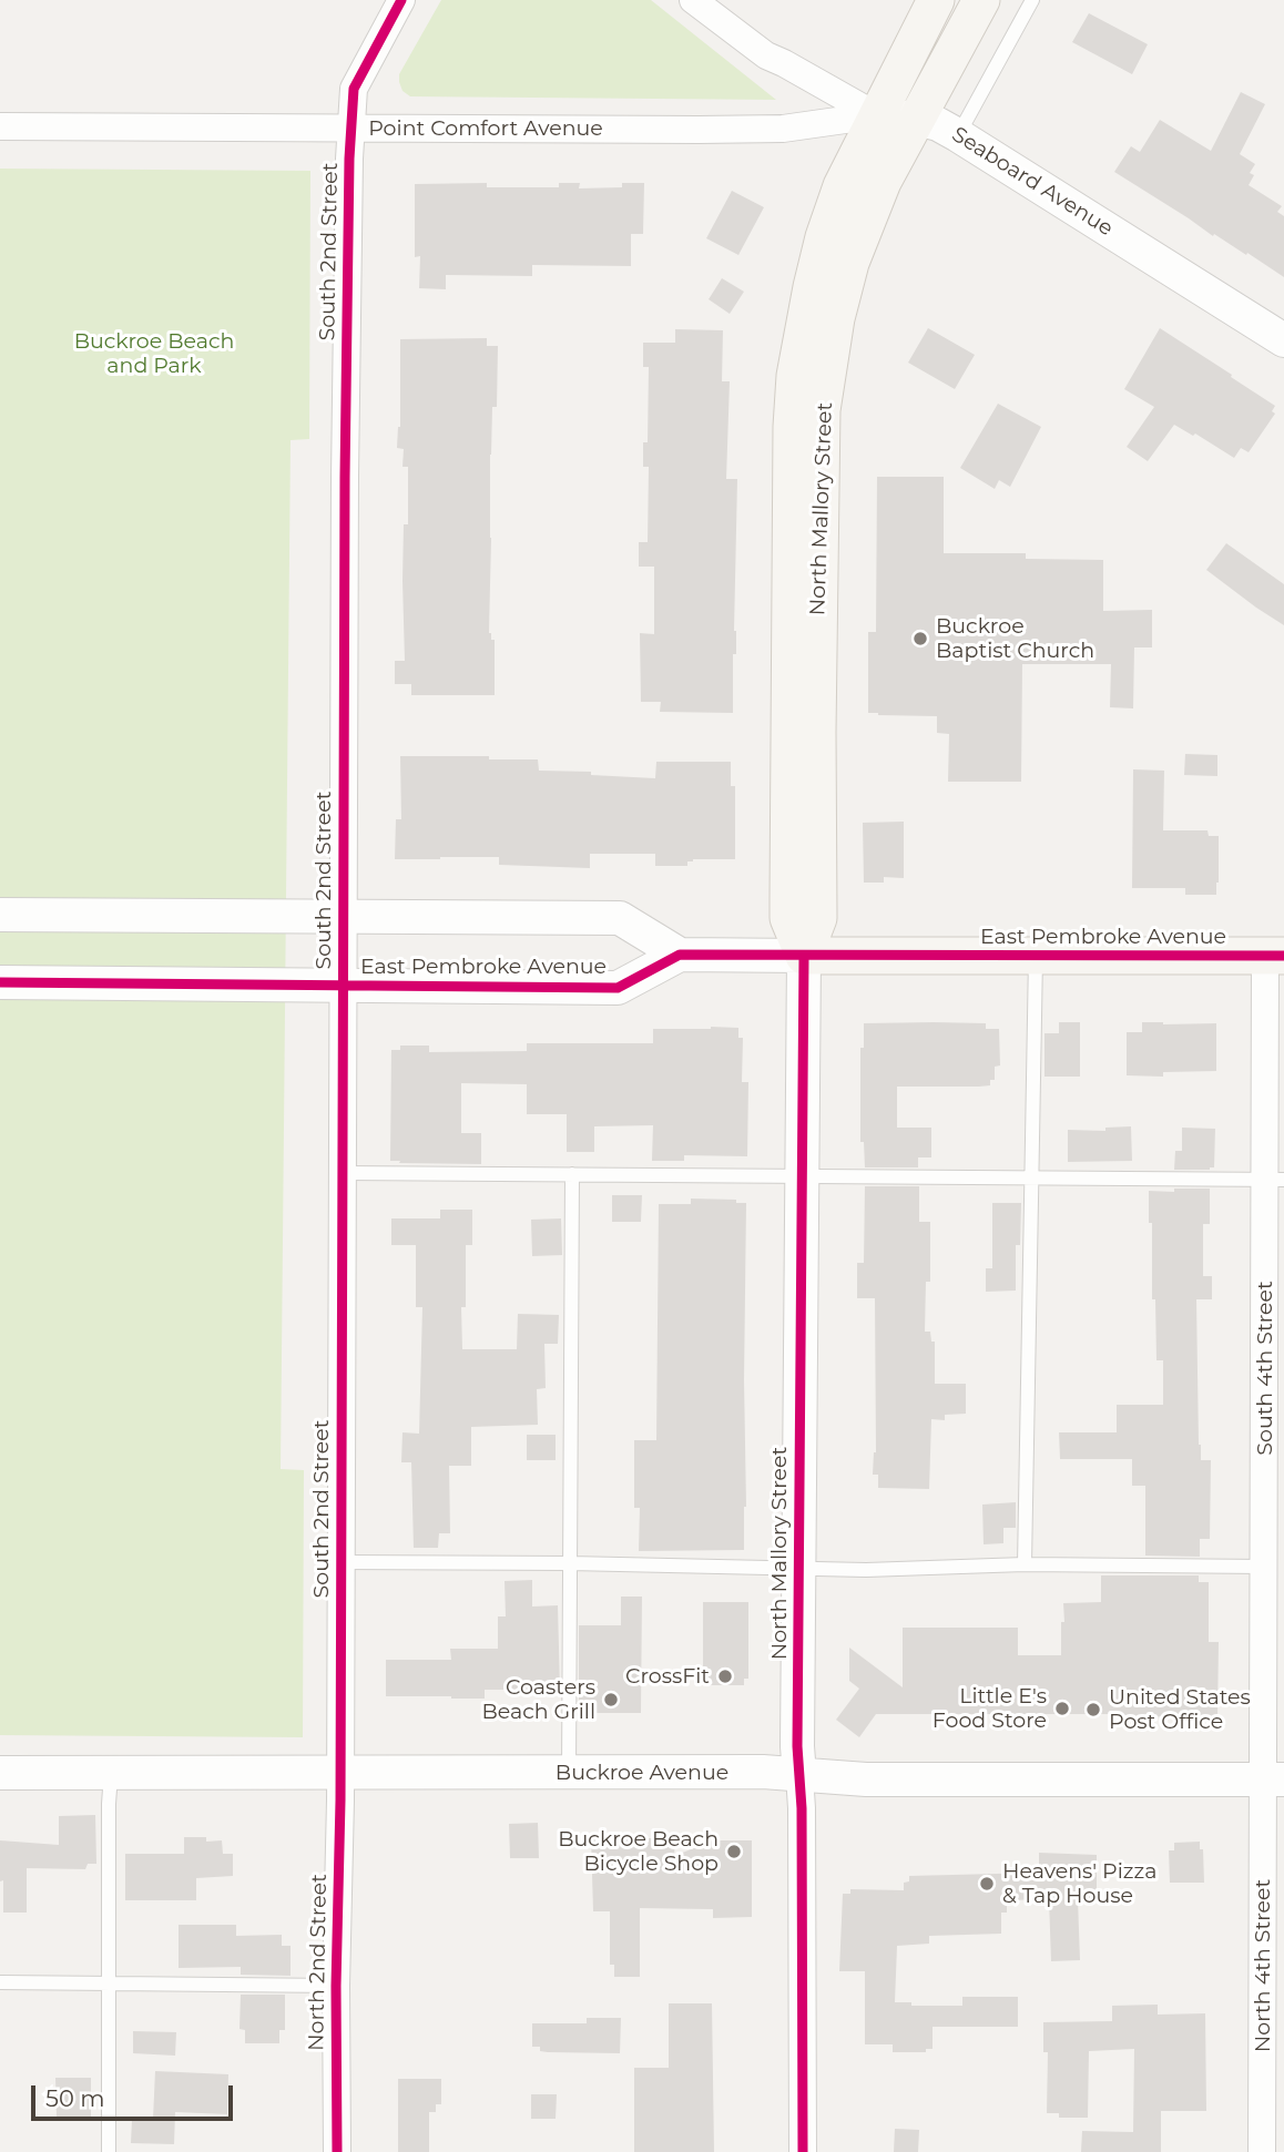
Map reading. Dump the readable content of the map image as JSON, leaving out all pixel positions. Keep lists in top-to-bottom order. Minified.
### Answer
{"streets":{"main road":["North Mallory Street","East Pembroke Avenue"],"street":["Point Comfort Avenue","Seaboard Avenue","South 2nd Street","South 4th Street","Buckroe Avenue","North 2nd Street","North 4th Street"]},"crossings":[["Point Comfort Avenue","Seaboard Avenue"],["Point Comfort Avenue","South 2nd Street"],["Point Comfort Avenue","North Mallory Street"],["Seaboard Avenue","North Mallory Street"],["South 2nd Street","East Pembroke Avenue"],["South 2nd Street","Buckroe Avenue"],["South 2nd Street","North 2nd Street"],["North Mallory Street","East Pembroke Avenue"],["North Mallory Street","Buckroe Avenue"],["East Pembroke Avenue","South 4th Street"],["South 4th Street","Buckroe Avenue"],["South 4th Street","North 4th Street"],["Buckroe Avenue","North 2nd Street"],["Buckroe Avenue","North 4th Street"]],"parks":["Buckroe Beach and Park"],"places":["Buckroe Baptist Church","CrossFit","Coasters Beach Grill","Little E's Food Store","United States Post Office","Buckroe Beach Bicycle Shop","Heavens' Pizza & Tap House"],"scale_bar":"50 m"}
